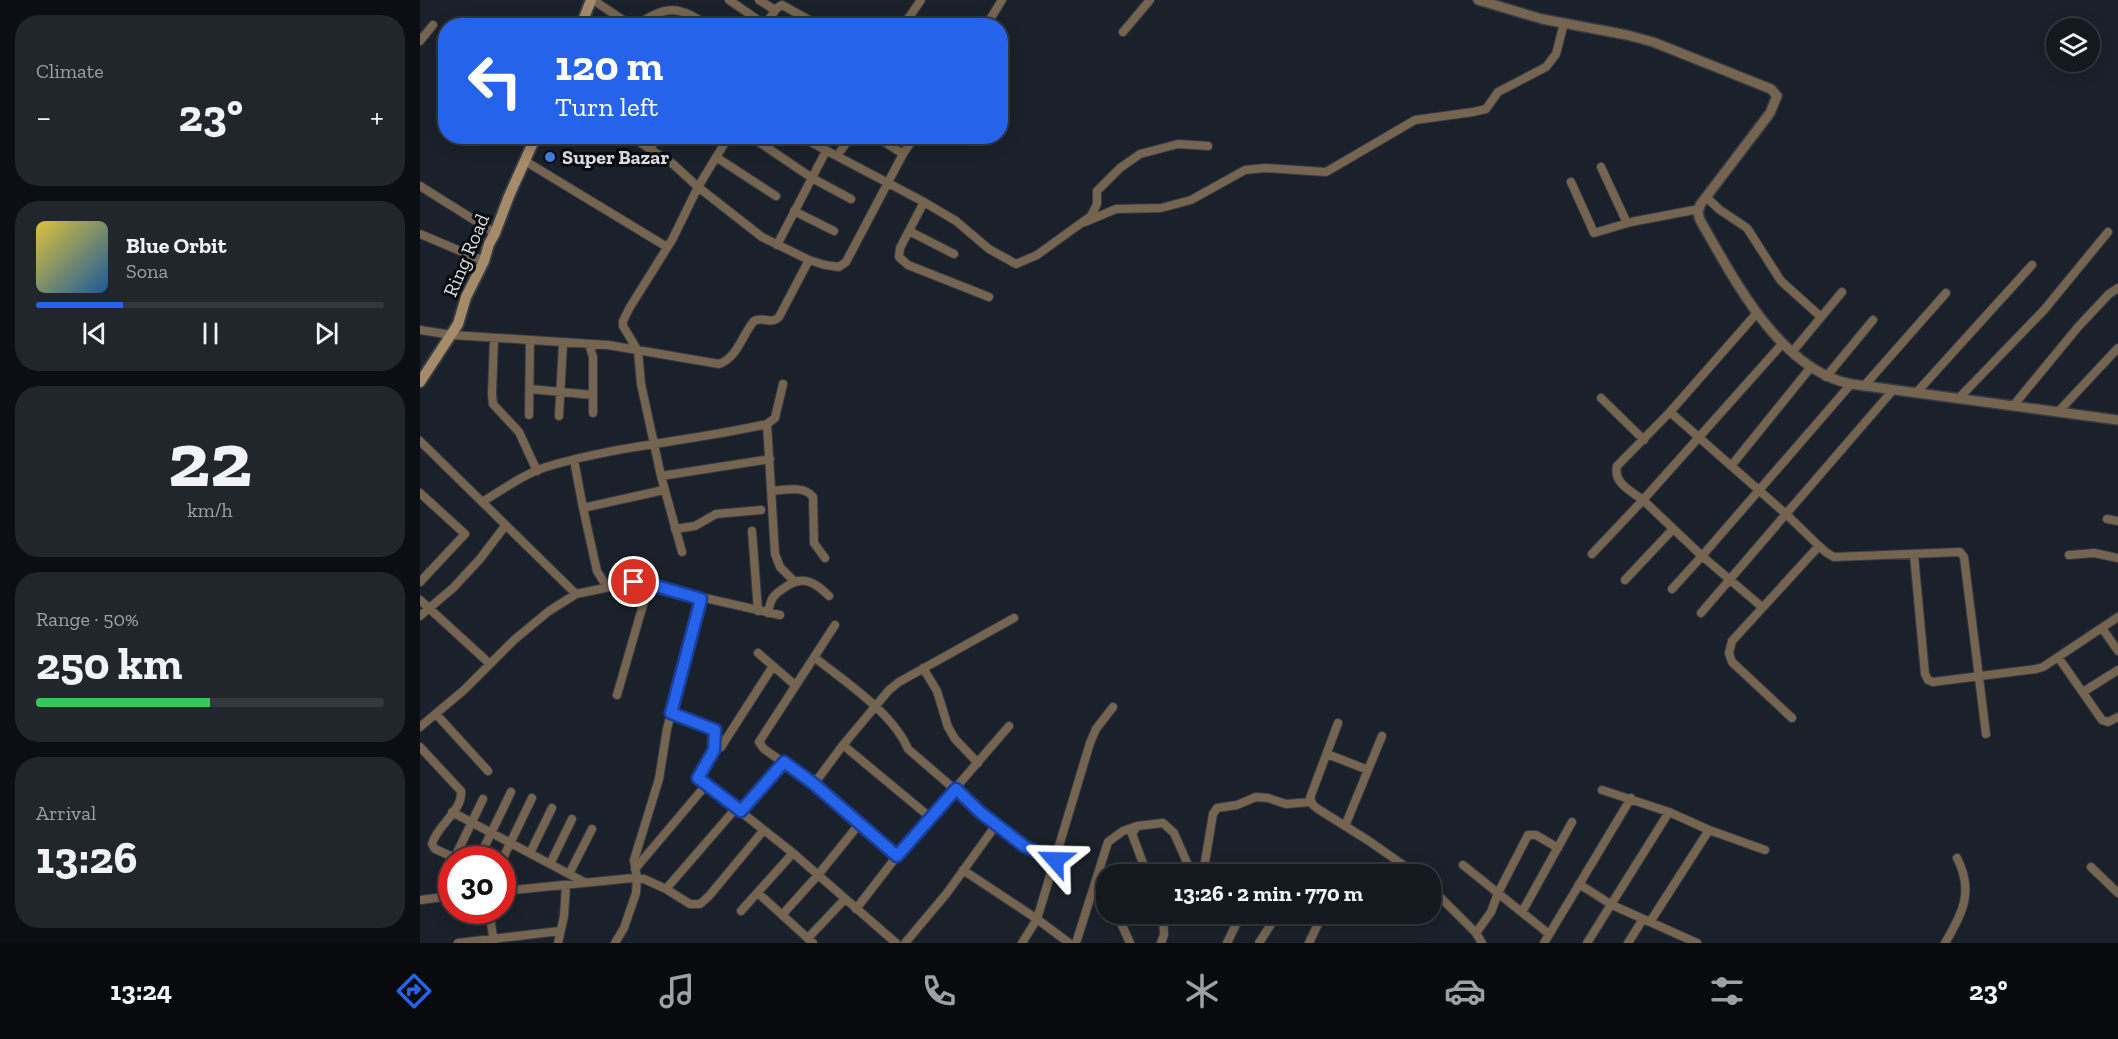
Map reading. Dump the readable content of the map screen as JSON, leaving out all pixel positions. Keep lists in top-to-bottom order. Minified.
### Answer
{"streets":{"main road":["Ring Road"]},"places":["Super Bazar"],"page":{"tile":["Climate",["22","km/h"],["Range · 50%","250 km"],["Arrival","13:26"]],"turn":["120 m","Turn left"],"heat":["−","23°","+"],"song":["Blue Orbit","Sona"],"limit":"30","trip":"13:26 · 2 min · 770 m","tabs":["13:24","23°"]}}
